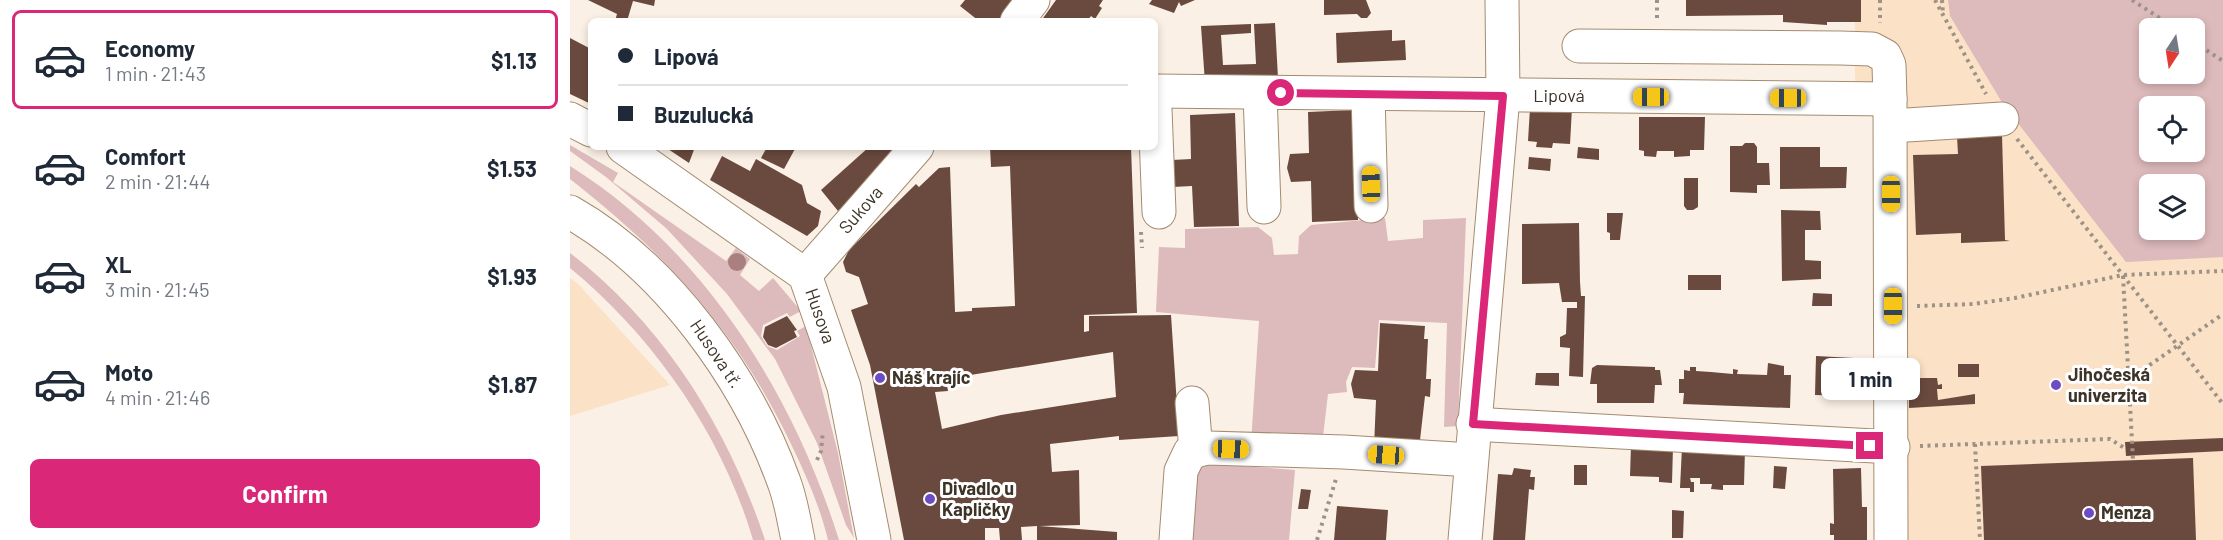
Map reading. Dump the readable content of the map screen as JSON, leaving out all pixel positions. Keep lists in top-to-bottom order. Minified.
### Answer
{"streets":{"street":["Lipová","Sukova","Husova","Husova tř."]},"crossings":[["Sukova","Husova"]],"places":["Náš krajíc","Jihočeská univerzita","Divadlo u Kapličky","Menza"],"north":"bottom","page":{"list":[{"name":"Economy","note":"1 min · 21:43","value":"$1.13"},{"name":"Comfort","note":"2 min · 21:44","value":"$1.53"},{"name":"XL","note":"3 min · 21:45","value":"$1.93"},{"name":"Moto","note":"4 min · 21:46","value":"$1.87"}],"banner":["Lipová","Buzulucká"],"bubble":"1 min","buttons":"Confirm"}}
